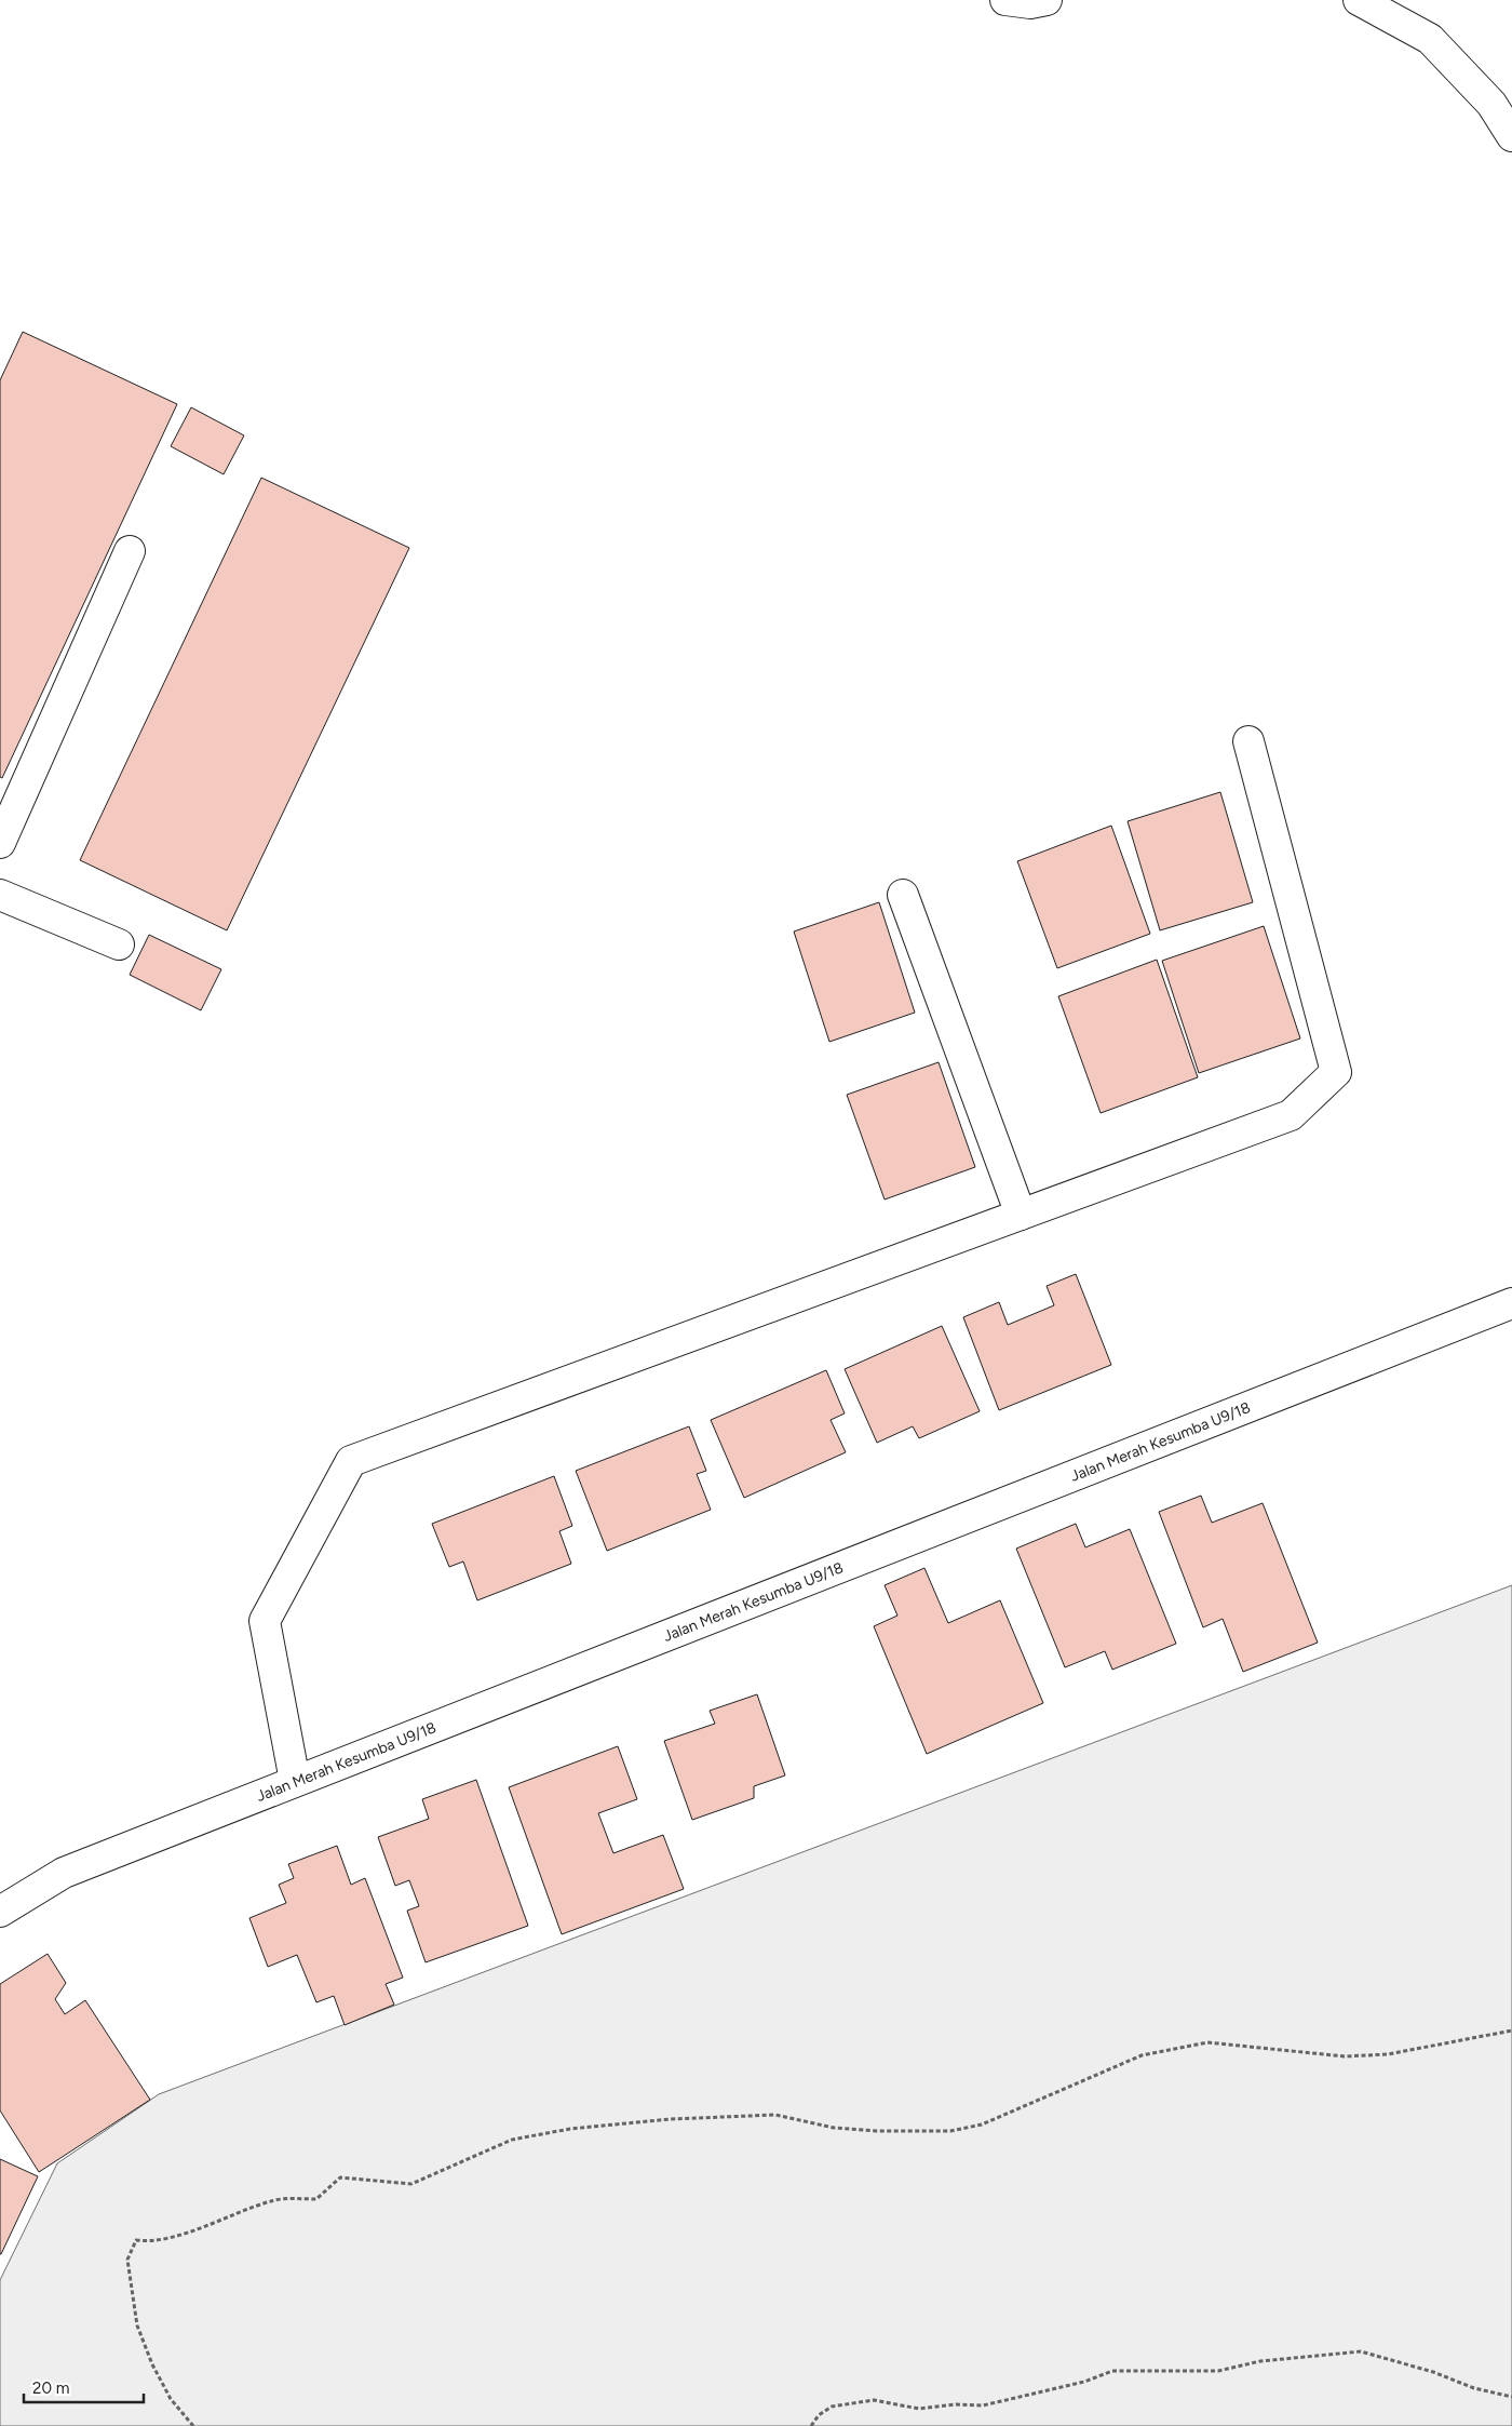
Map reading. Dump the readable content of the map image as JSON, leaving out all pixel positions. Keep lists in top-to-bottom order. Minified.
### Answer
{"streets":{"street":["Jalan Merah Kesumba U9/18"]},"scale_bar":"20 m"}
